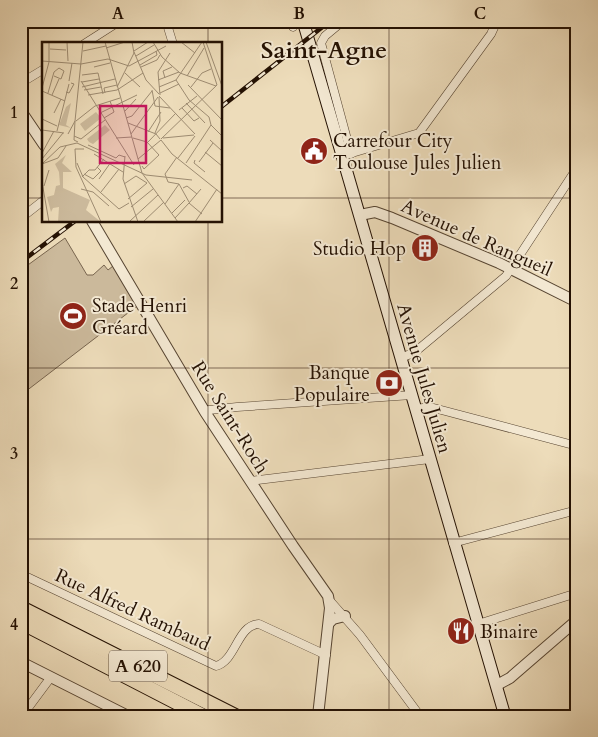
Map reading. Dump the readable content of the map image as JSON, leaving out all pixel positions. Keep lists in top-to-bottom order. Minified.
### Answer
{"streets":{"highway":["A 620"],"main road":["Avenue Jules Julien"],"street":["Avenue de Rangueil","Rue Saint-Roch","Rue Alfred Rambaud"]},"crossings":[["Avenue de Rangueil","Avenue Jules Julien"]],"districts":["Saint-Agne"],"places":{"public building":["Carrefour City Toulouse Jules Julien"],"building":["Studio Hop"],"sports":["Stade Henri Gréard"],"bank":["Banque Populaire"],"restaurant":["Binaire"]},"grid":{"columns":["A","B","C"],"rows":["1","2","3","4"]}}
